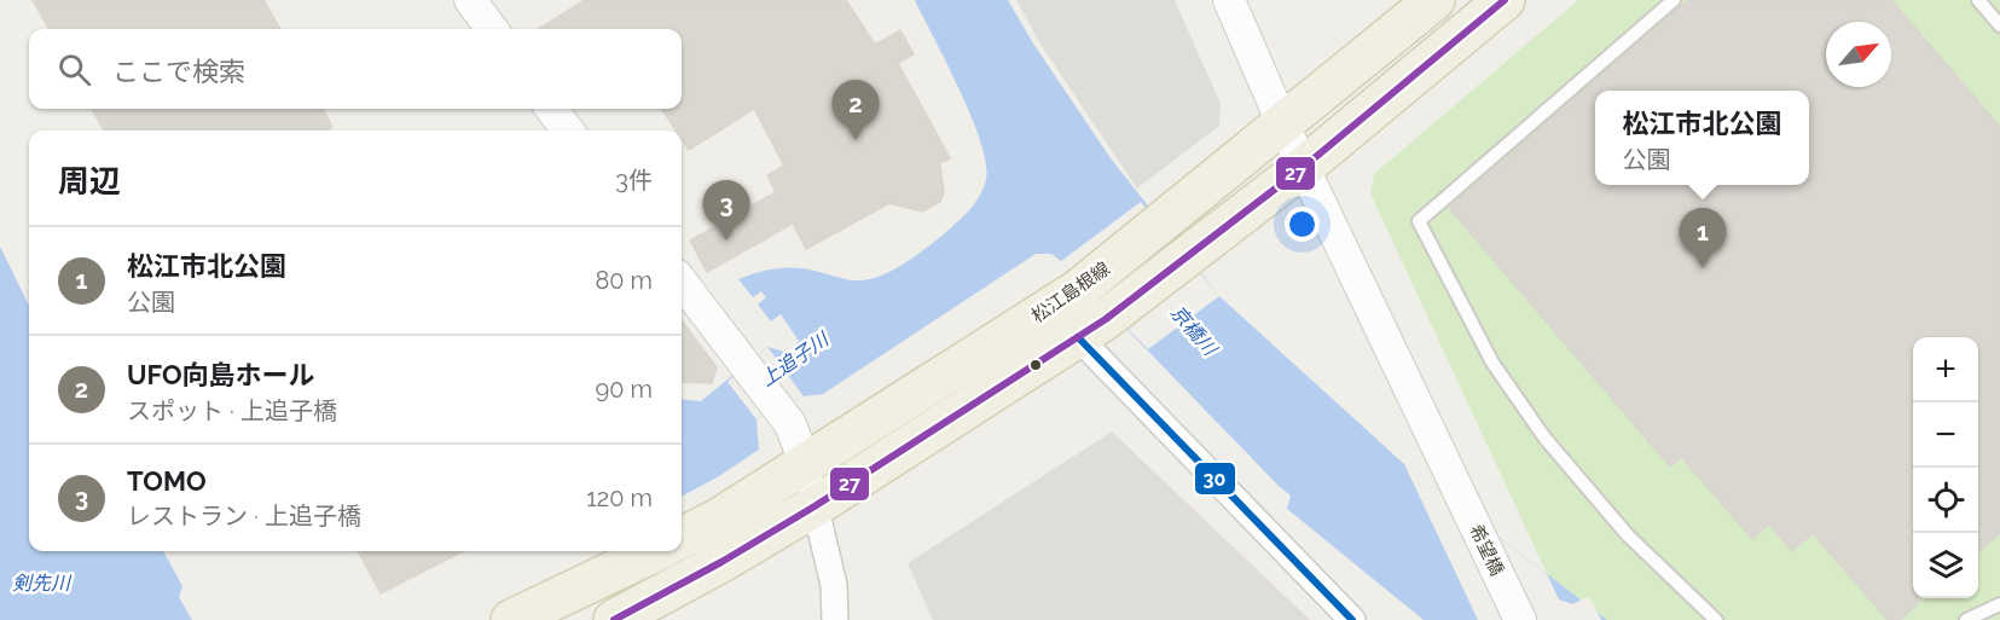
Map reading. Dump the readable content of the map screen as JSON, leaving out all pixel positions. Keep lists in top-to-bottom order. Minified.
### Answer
{"streets":{"main road":["松江島根線"],"street":["希望橋"]},"crossings":[["松江島根線","希望橋"]],"water":["京橋川","上追子川","剣先川"],"lines":["transit line 27","transit line 30"],"north":"top right","page":{"search":"ここで検索","pins":["2","3","1"],"popup":["松江市北公園","公園"],"heading":["周辺","3件"],"list":[{"mark":"1","name":"松江市北公園","note":"公園","value":"80 m"},{"mark":"2","name":"UFO向島ホール","note":"スポット · 上追子橋","value":"90 m"},{"mark":"3","name":"TOMO","note":"レストラン · 上追子橋","value":"120 m"}],"map_buttons":["+","−"]}}
